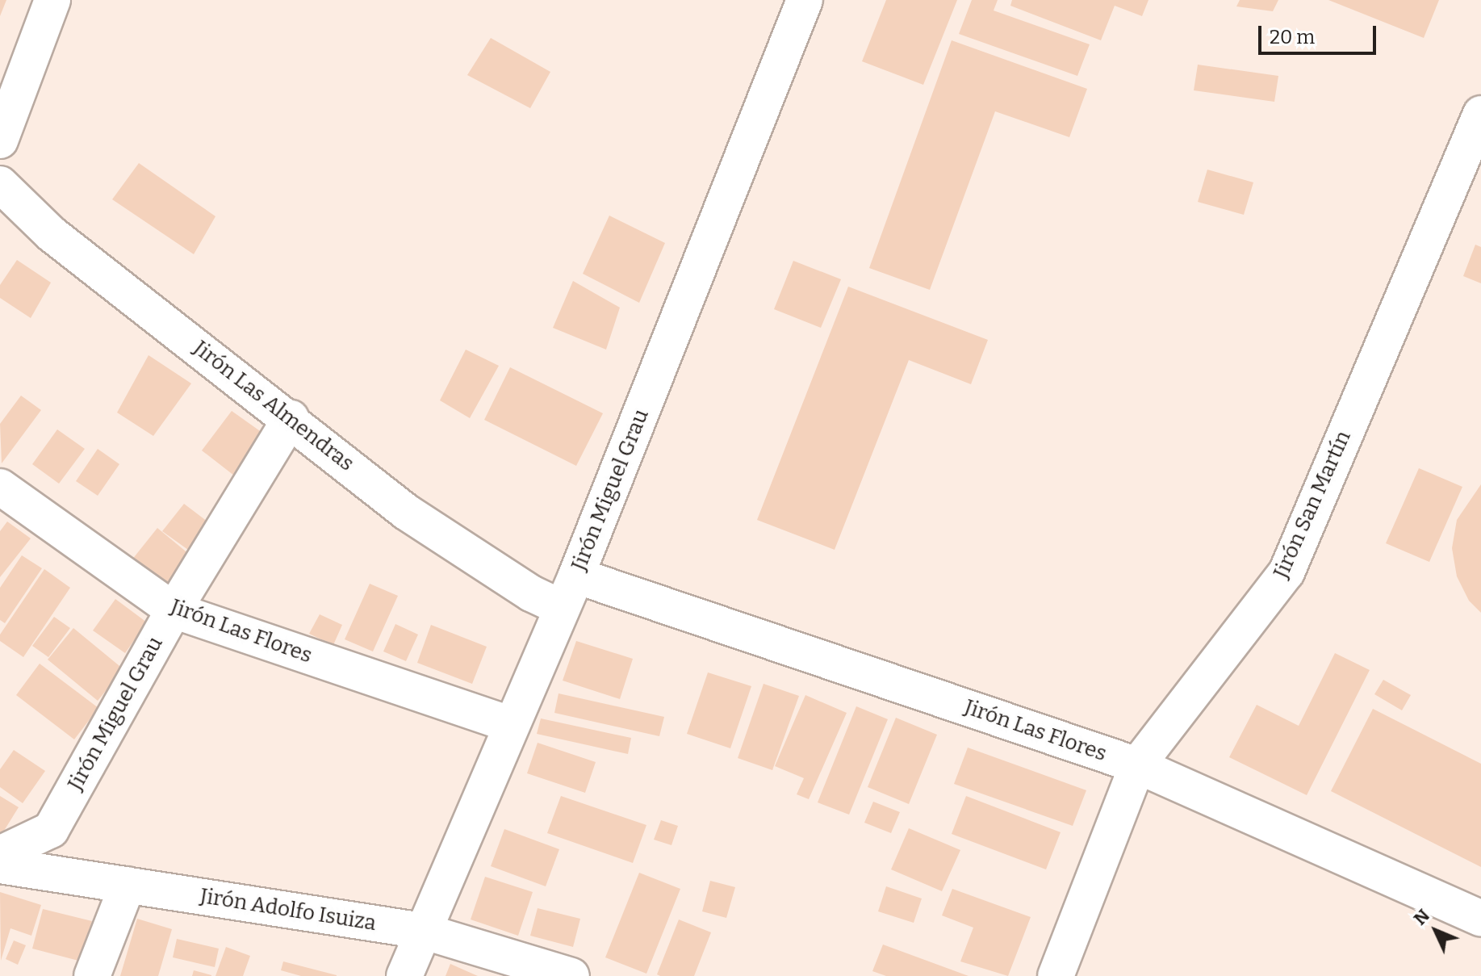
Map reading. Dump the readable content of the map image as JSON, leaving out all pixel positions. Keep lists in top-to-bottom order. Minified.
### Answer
{"streets":{"street":["Jirón Las Almendras","Jirón Miguel Grau","Jirón San Martín","Jirón Las Flores","Jirón Adolfo Isuiza"]},"crossings":[["Jirón Las Almendras","Jirón Miguel Grau"],["Jirón Miguel Grau","Jirón Las Flores"],["Jirón Miguel Grau","Jirón Adolfo Isuiza"],["Jirón San Martín","Jirón Las Flores"]],"scale_bar":"20 m","north":"top left"}
